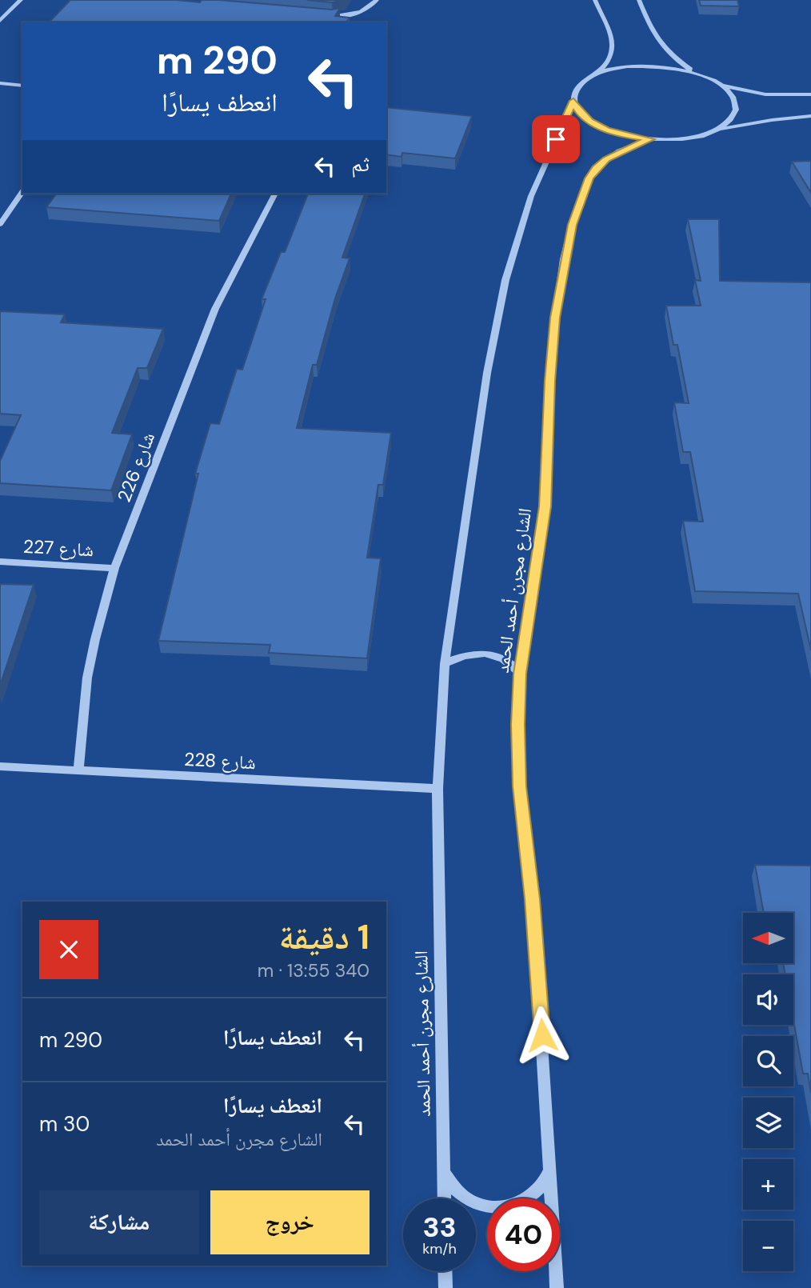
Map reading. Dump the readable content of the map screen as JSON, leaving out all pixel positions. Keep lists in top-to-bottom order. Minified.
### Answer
{"streets":{"street":["شارع 226","شارع 227","الشارع مجرن أحمد الحمد","شارع 228"]},"crossings":[["شارع 226","شارع 227"],["شارع 226","شارع 228"],["الشارع مجرن أحمد الحمد","شارع 228"]],"north":"left","page":{"turn":["290 m","انعطف يسارًا"],"then":"ثم","heading":["1 دقيقة","340 m · 13:55"],"map_buttons":["+","−"],"list":[{"name":"انعطف يسارًا","value":"290 m"},{"name":"انعطف يسارًا","note":"الشارع مجرن أحمد الحمد","value":"30 m"}],"buttons":["خروج","مشاركة"],"speed":"33 km/h","limit":"40"}}
